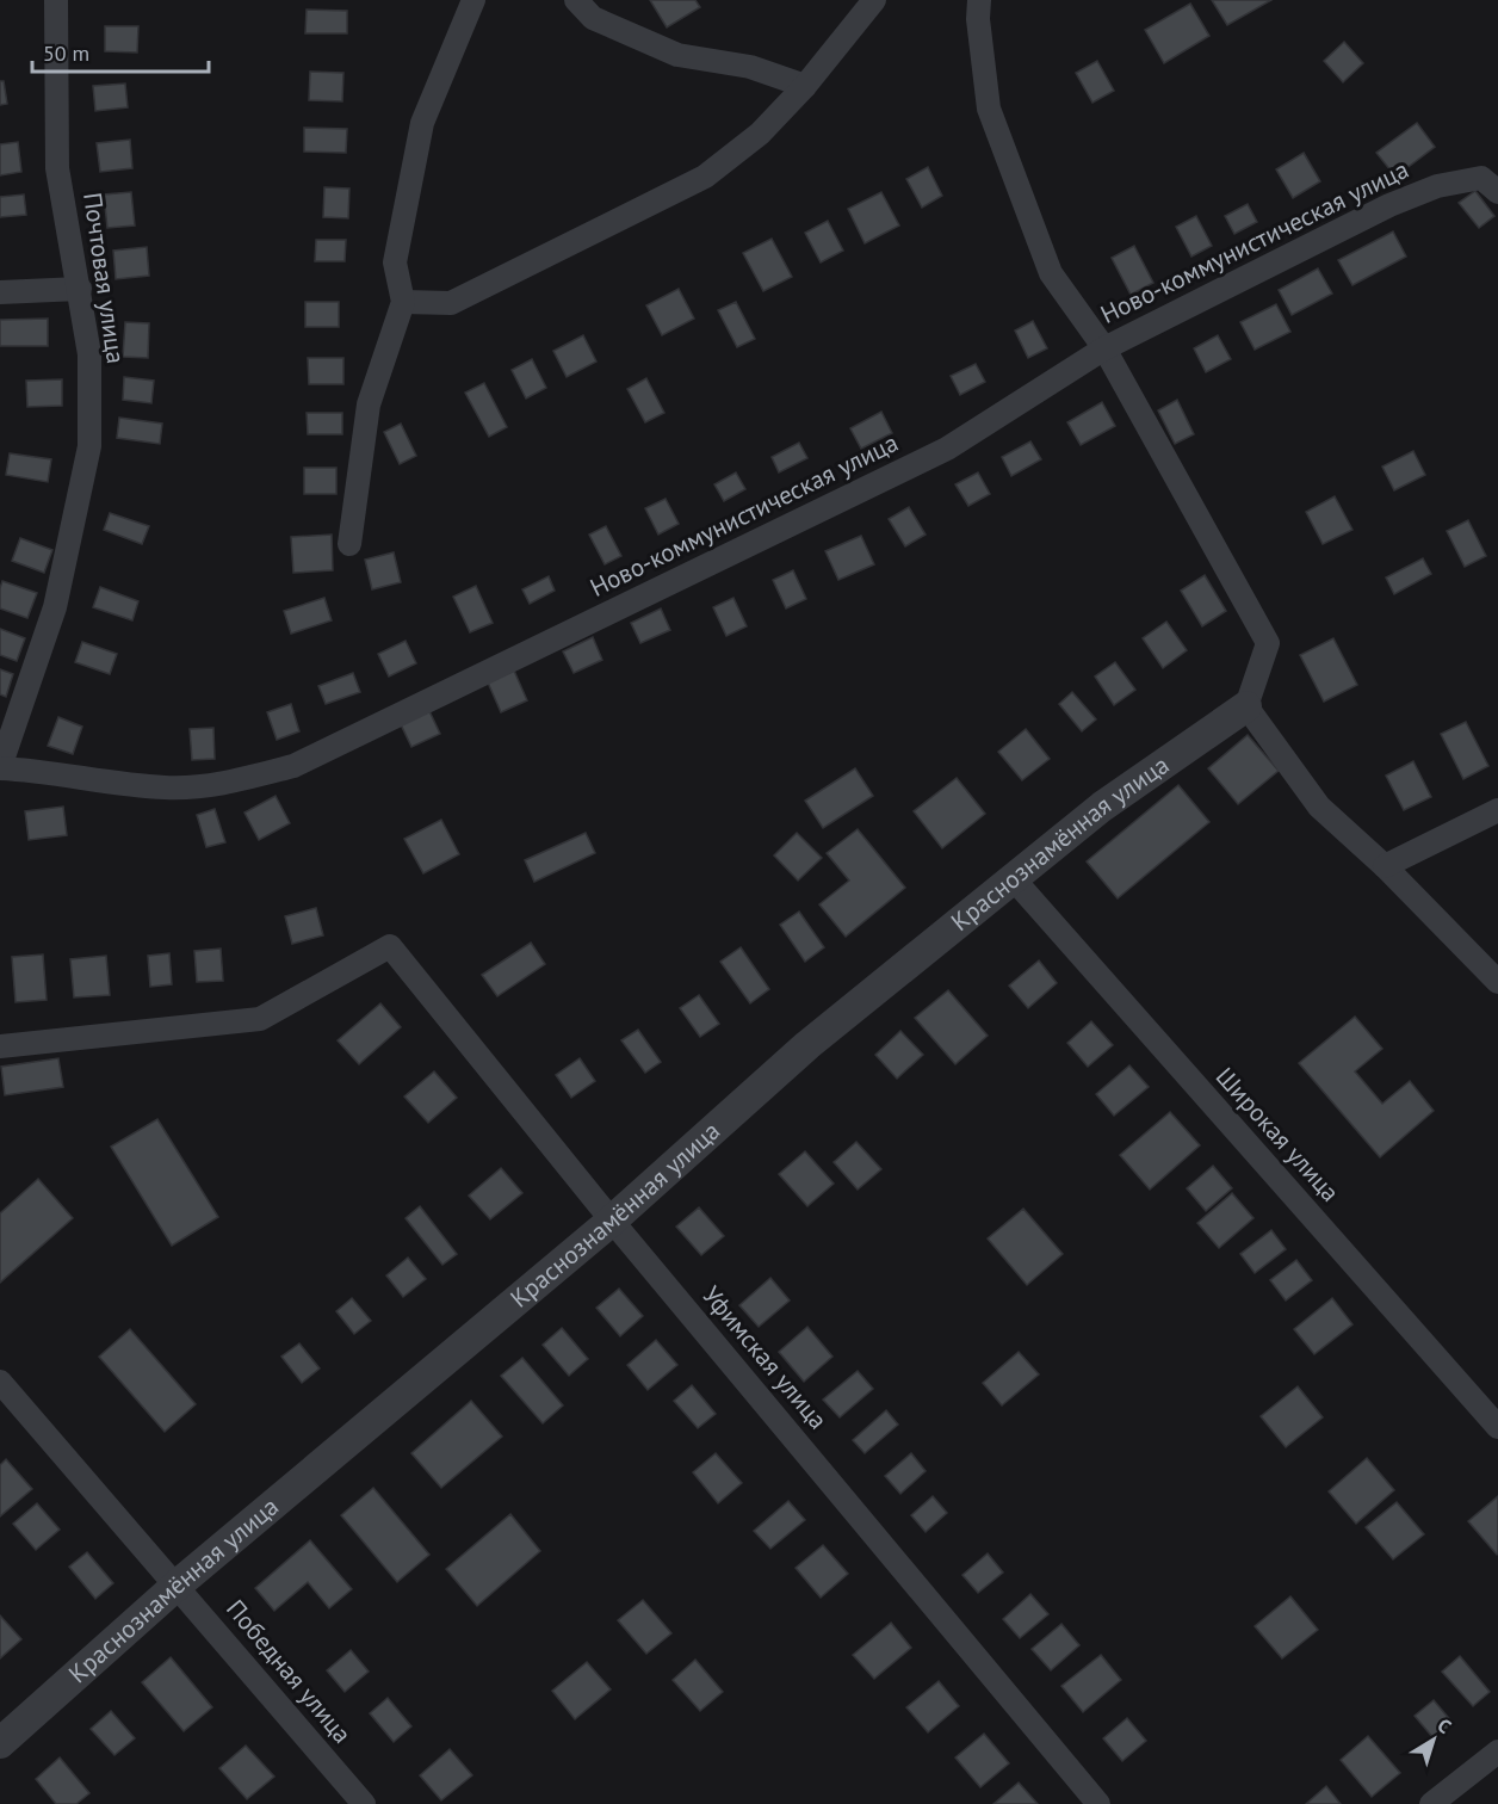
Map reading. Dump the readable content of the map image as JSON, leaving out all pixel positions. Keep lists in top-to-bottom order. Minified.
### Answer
{"streets":{"street":["Ново-коммунистическая улица","Почтовая улица","Краснознамённая улица","Широкая улица","Уфимская улица","Победная улица"]},"crossings":[["Ново-коммунистическая улица","Почтовая улица"],["Краснознамённая улица","Широкая улица"],["Краснознамённая улица","Уфимская улица"],["Краснознамённая улица","Победная улица"]],"scale_bar":"50 m","north":"top right"}
